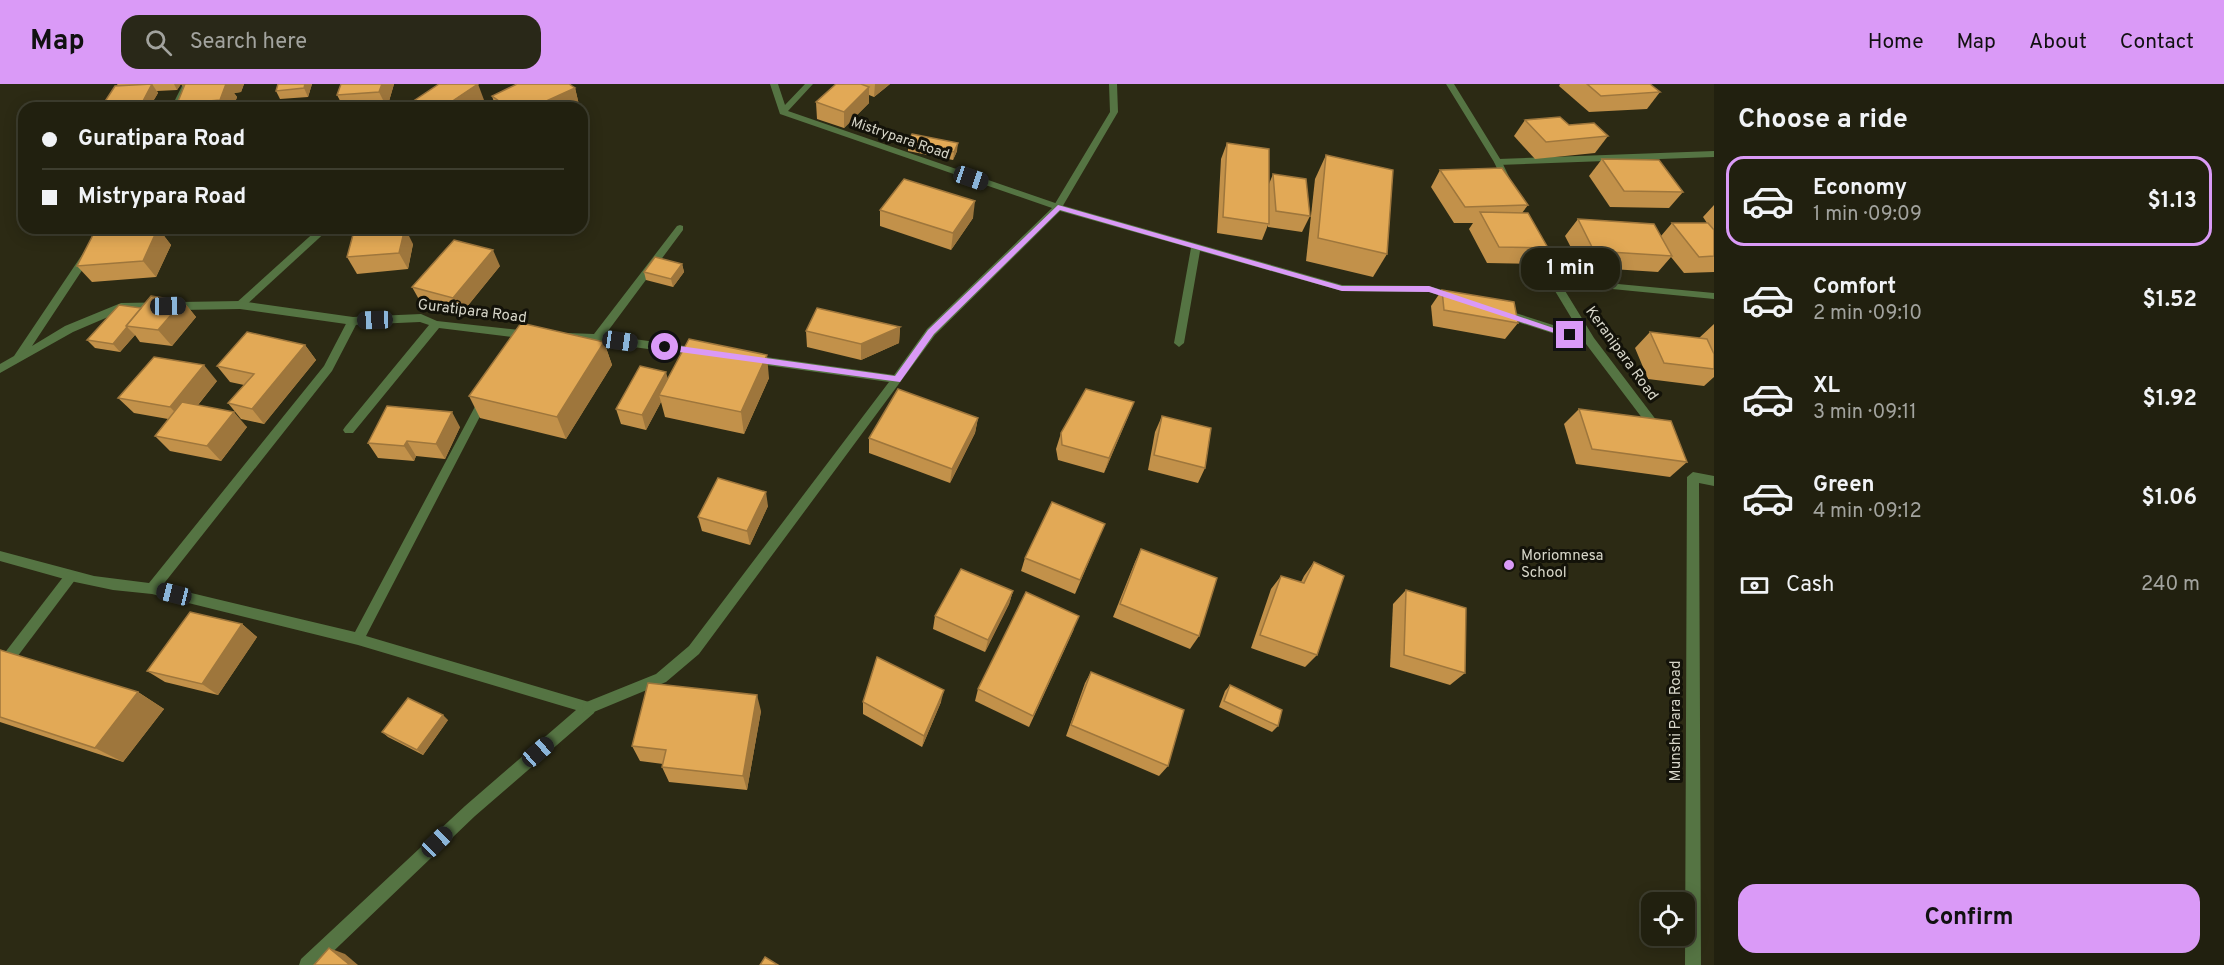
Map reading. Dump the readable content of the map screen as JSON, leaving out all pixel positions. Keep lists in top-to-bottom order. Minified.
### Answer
{"streets":{"street":["Mistrypara Road","Guratipara Road","Keranipara Road","Munshi Para Road"]},"places":["Moriomnesa School"],"page":{"header":"Map","search":"Search here","nav":["Home","Map","About","Contact"],"heading":"Choose a ride","banner":["Guratipara Road","Mistrypara Road"],"list":[{"name":"Economy","note":"1 min · 09:09","value":"$1.13"},{"name":"Comfort","note":"2 min · 09:10","value":"$1.52"},{"name":"XL","note":"3 min · 09:11","value":"$1.92"},{"name":"Green","note":"4 min · 09:12","value":"$1.06"}],"bubble":"1 min","pay":["Cash","240 m"],"buttons":"Confirm"}}
